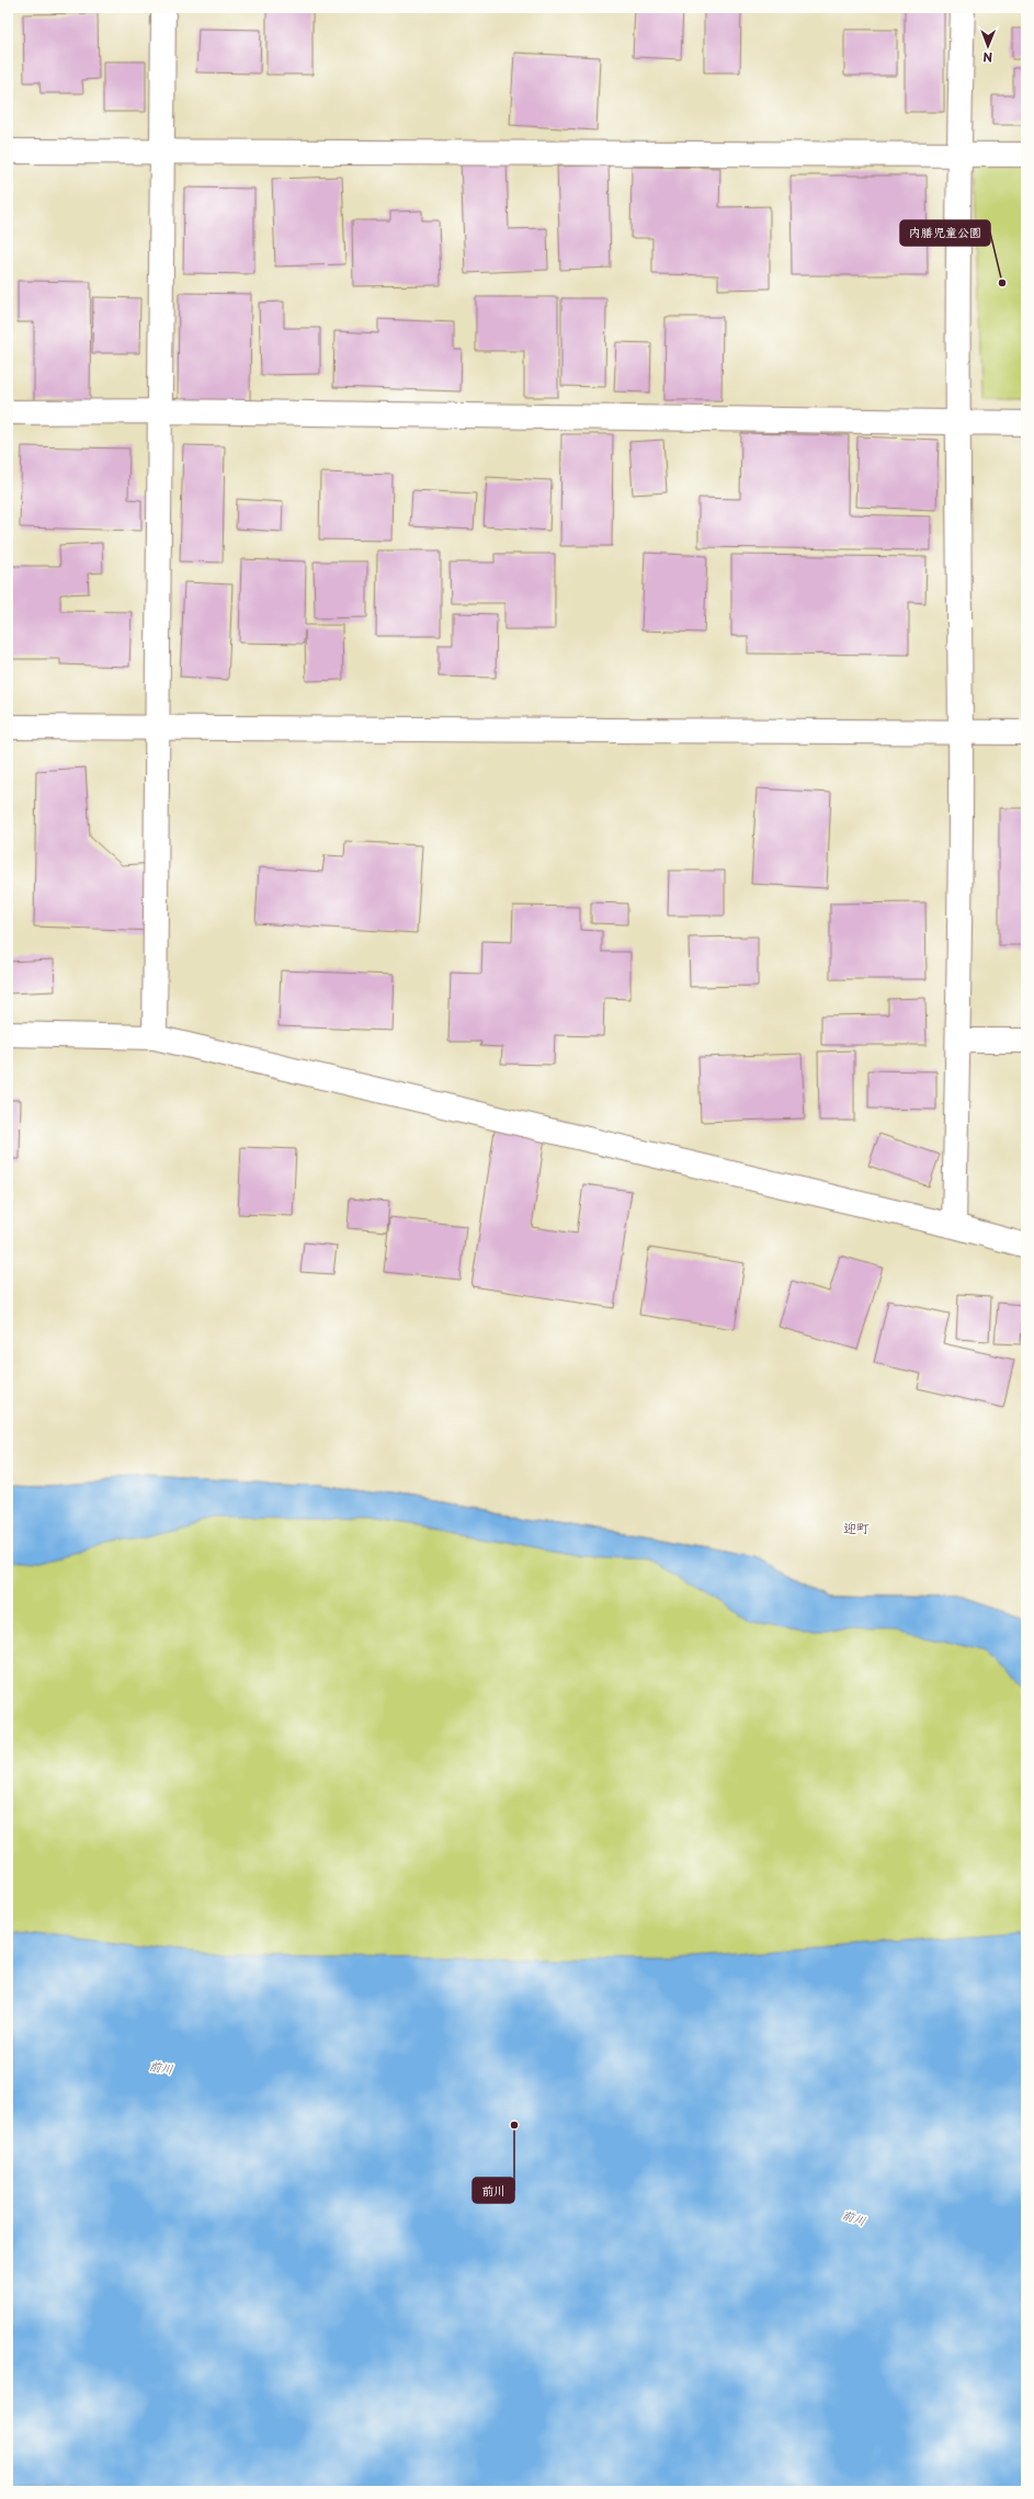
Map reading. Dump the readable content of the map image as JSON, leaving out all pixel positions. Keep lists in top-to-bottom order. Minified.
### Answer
{"districts":["迎町"],"water":["前川"],"places":["内膳児童公園","前川"],"north":"bottom"}
